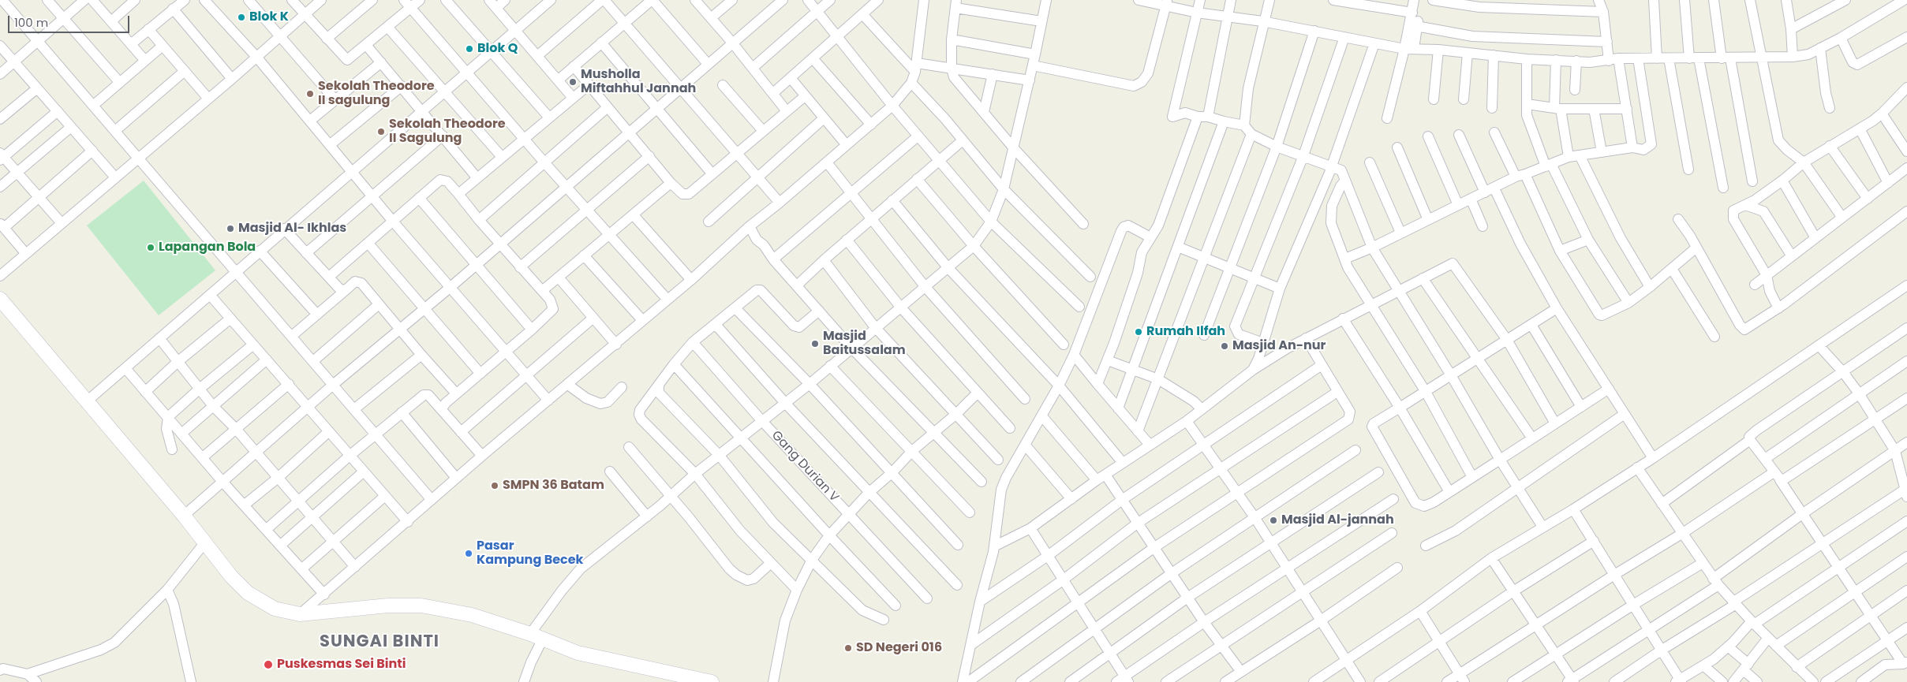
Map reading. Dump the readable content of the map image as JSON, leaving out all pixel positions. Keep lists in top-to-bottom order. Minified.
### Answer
{"streets":{"street":["Gang Durian V"]},"districts":["SUNGAI BINTI"],"places":["Blok K","Blok Q","Musholla Miftahhul Jannah","Sekolah Theodore II sagulung","Sekolah Theodore II Sagulung","Masjid Al- Ikhlas","Lapangan Bola","Rumah Ilfah","Masjid Baitussalam","Masjid An-nur","SMPN 36 Batam","Masjid Al-jannah","Pasar Kampung Becek","SD Negeri 016","Puskesmas Sei Binti"],"scale_bar":"100 m"}
